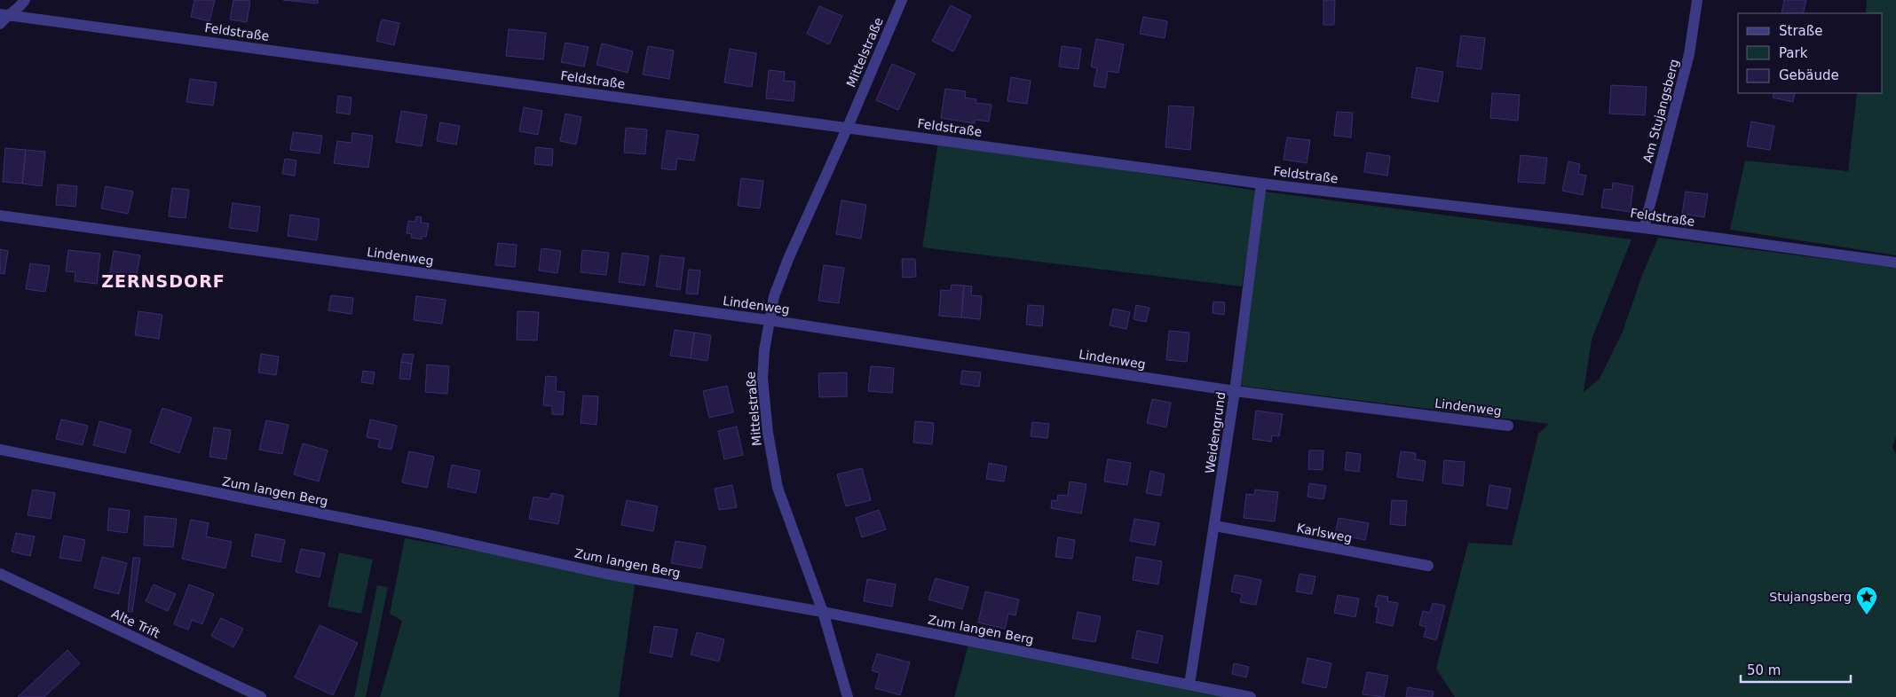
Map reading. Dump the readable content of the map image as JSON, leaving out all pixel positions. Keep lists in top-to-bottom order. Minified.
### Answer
{"streets":{"street":["Feldstraße","Mittelstraße","Am Stujangsberg","Lindenweg","Weidengrund","Zum langen Berg","Karlsweg","Alte Trift"]},"crossings":[["Feldstraße","Mittelstraße"],["Feldstraße","Am Stujangsberg"],["Feldstraße","Weidengrund"],["Mittelstraße","Lindenweg"],["Mittelstraße","Zum langen Berg"],["Lindenweg","Weidengrund"],["Weidengrund","Zum langen Berg"],["Weidengrund","Karlsweg"]],"districts":["ZERNSDORF"],"places":{"place":["Stujangsberg"]},"legend":["Straße","Park","Gebäude"],"scale_bar":"50 m"}
